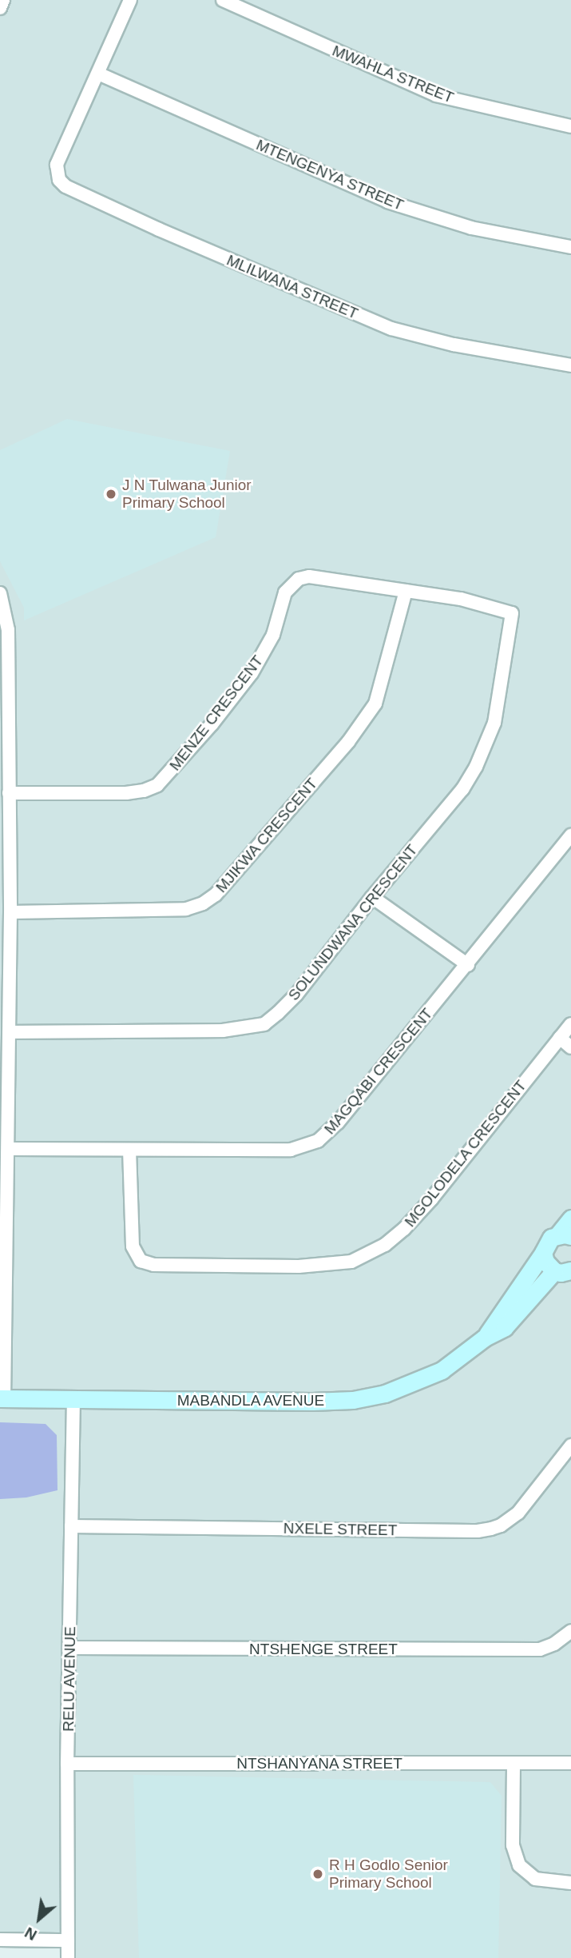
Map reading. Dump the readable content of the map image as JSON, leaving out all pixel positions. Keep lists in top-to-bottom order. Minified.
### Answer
{"streets":{"street":["MWAHLA STREET","MTENGENYA STREET","MLILWANA STREET","MENZE CRESCENT","MJIKWA CRESCENT","SOLUNDWANA CRESCENT","MAGQABI CRESCENT","MGOLODELA CRESCENT","MABANDLA AVENUE","NXELE STREET","NTSHENGE STREET","RELU AVENUE","NTSHANYANA STREET"]},"crossings":[["MTENGENYA STREET","MLILWANA STREET"],["MENZE CRESCENT","MJIKWA CRESCENT"],["MENZE CRESCENT","SOLUNDWANA CRESCENT"],["MJIKWA CRESCENT","SOLUNDWANA CRESCENT"],["MAGQABI CRESCENT","MGOLODELA CRESCENT"],["MABANDLA AVENUE","RELU AVENUE"],["NXELE STREET","RELU AVENUE"],["NTSHENGE STREET","RELU AVENUE"],["RELU AVENUE","NTSHANYANA STREET"]],"places":["J N Tulwana Junior Primary School","R H Godlo Senior Primary School"],"north":"bottom left"}
